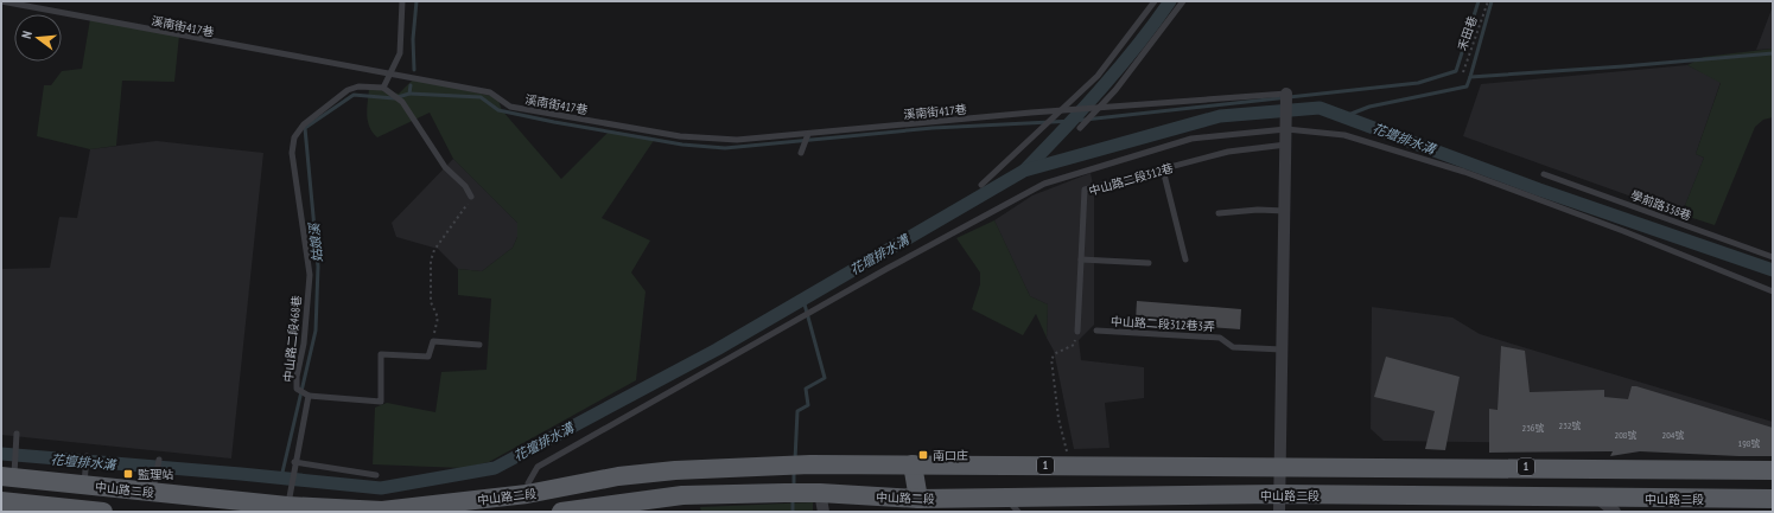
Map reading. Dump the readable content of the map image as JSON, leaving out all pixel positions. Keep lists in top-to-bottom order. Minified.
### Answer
{"streets":{"main road":["1","中山路二段"],"lane":["溪南街417巷","中山路二段312巷","學前路338巷","中山路二段312巷3弄","中山路二段468巷"],"path":["禾田巷"]},"crossings":[["1","中山路二段"]],"water":["花壇排水溝","姑娘溪"],"places":{"transit":["南口庄","監理站"]},"house_numbers":["232號","236號","208號","204號","198號"],"north":"left"}
